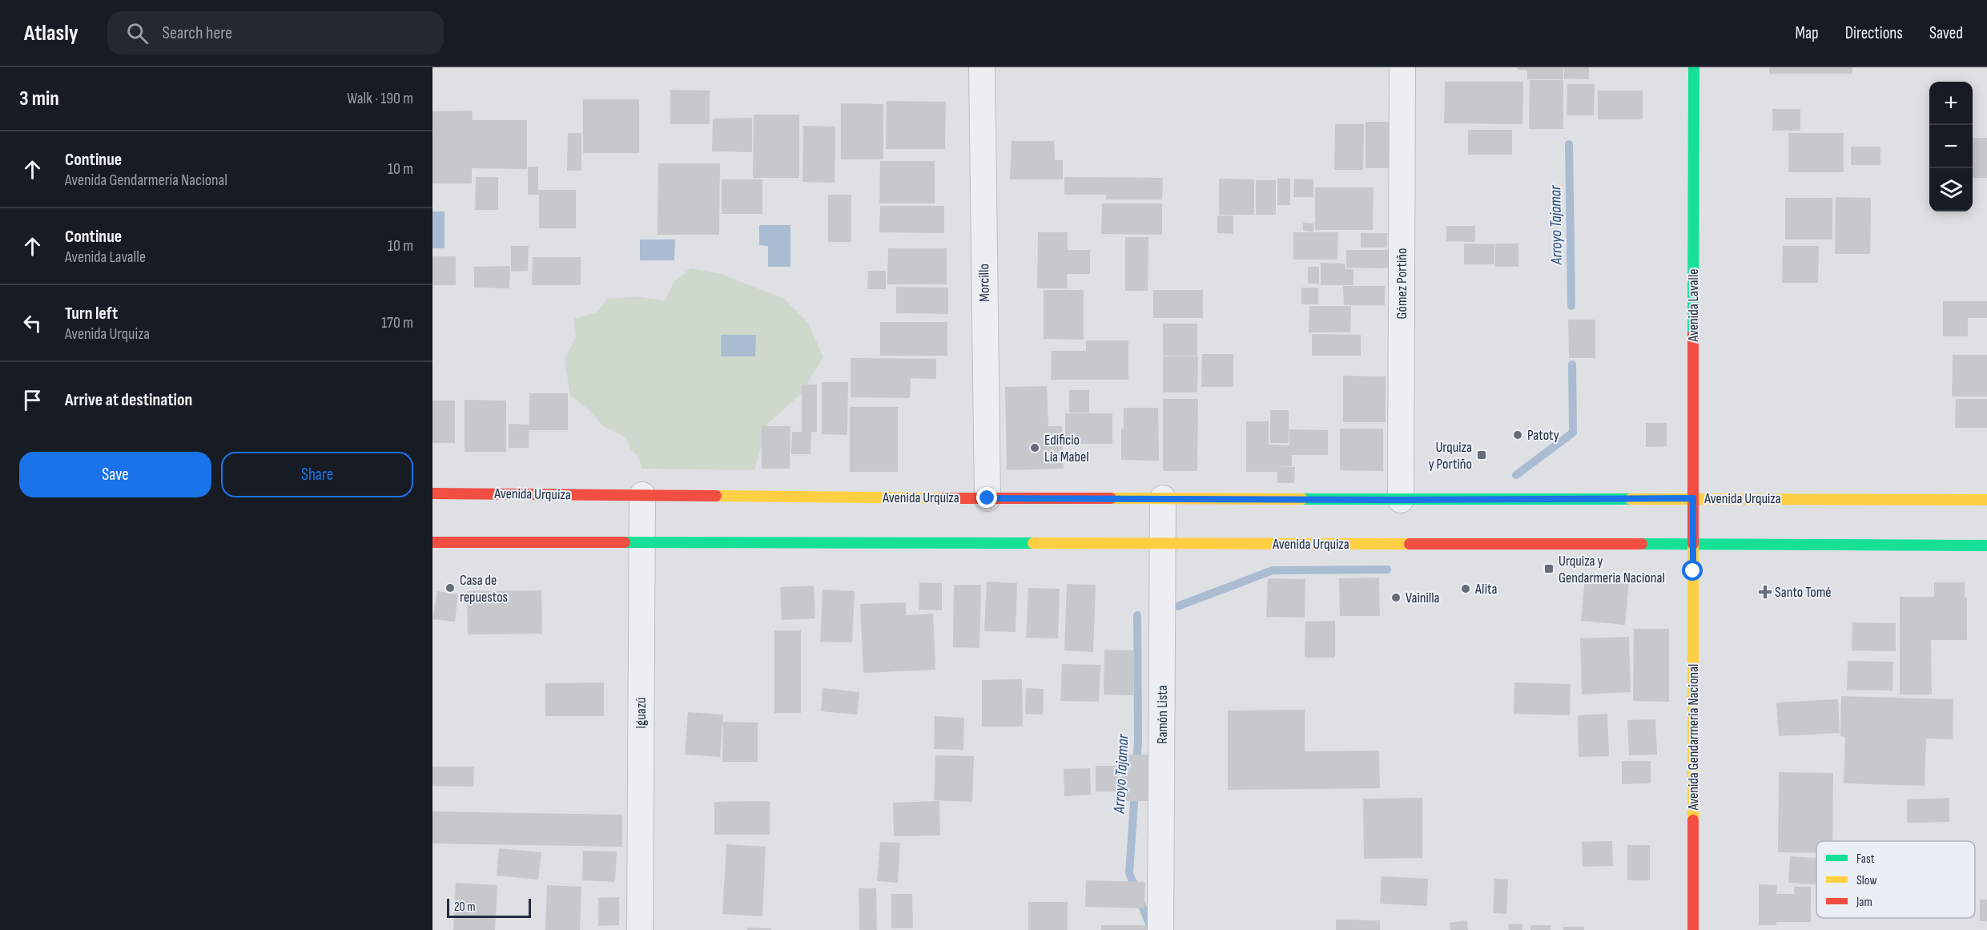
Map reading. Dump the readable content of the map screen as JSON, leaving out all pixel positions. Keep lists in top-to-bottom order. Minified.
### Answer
{"streets":{"main road":["Avenida Lavalle","Avenida Urquiza","Avenida Gendarmería Nacional"],"street":["Morcillo","Gómez Portiño","Iguazú","Ramón Lista"]},"crossings":[["Morcillo","Avenida Urquiza"],["Gómez Portiño","Avenida Urquiza"],["Avenida Lavalle","Avenida Urquiza"],["Avenida Lavalle","Avenida Gendarmería Nacional"],["Avenida Urquiza","Iguazú"],["Avenida Urquiza","Ramón Lista"],["Avenida Urquiza","Avenida Gendarmería Nacional"]],"water":["Arroyo Tajamar"],"places":{"other":["Patoty","Edificio Lía Mabel","Casa de repuestos","Alita","Vainilla"],"transit":["Urquiza y Portiño","Urquiza y Gendarmeria Nacional"],"health":["Santo Tomé"]},"legend":["Fast","Slow","Jam"],"scale_bar":"20 m","page":{"header":"Atlasly","search":"Search here","nav":["Map","Directions","Saved"],"heading":["3 min","Walk · 190 m"],"map_buttons":["+","−"],"list":[["Continue","Avenida Gendarmería Nacional","10 m"],["Continue","Avenida Lavalle","10 m"],["Turn left","Avenida Urquiza","170 m"],"Arrive at destination"],"buttons":["Save","Share"],"scale":"20 m"}}
